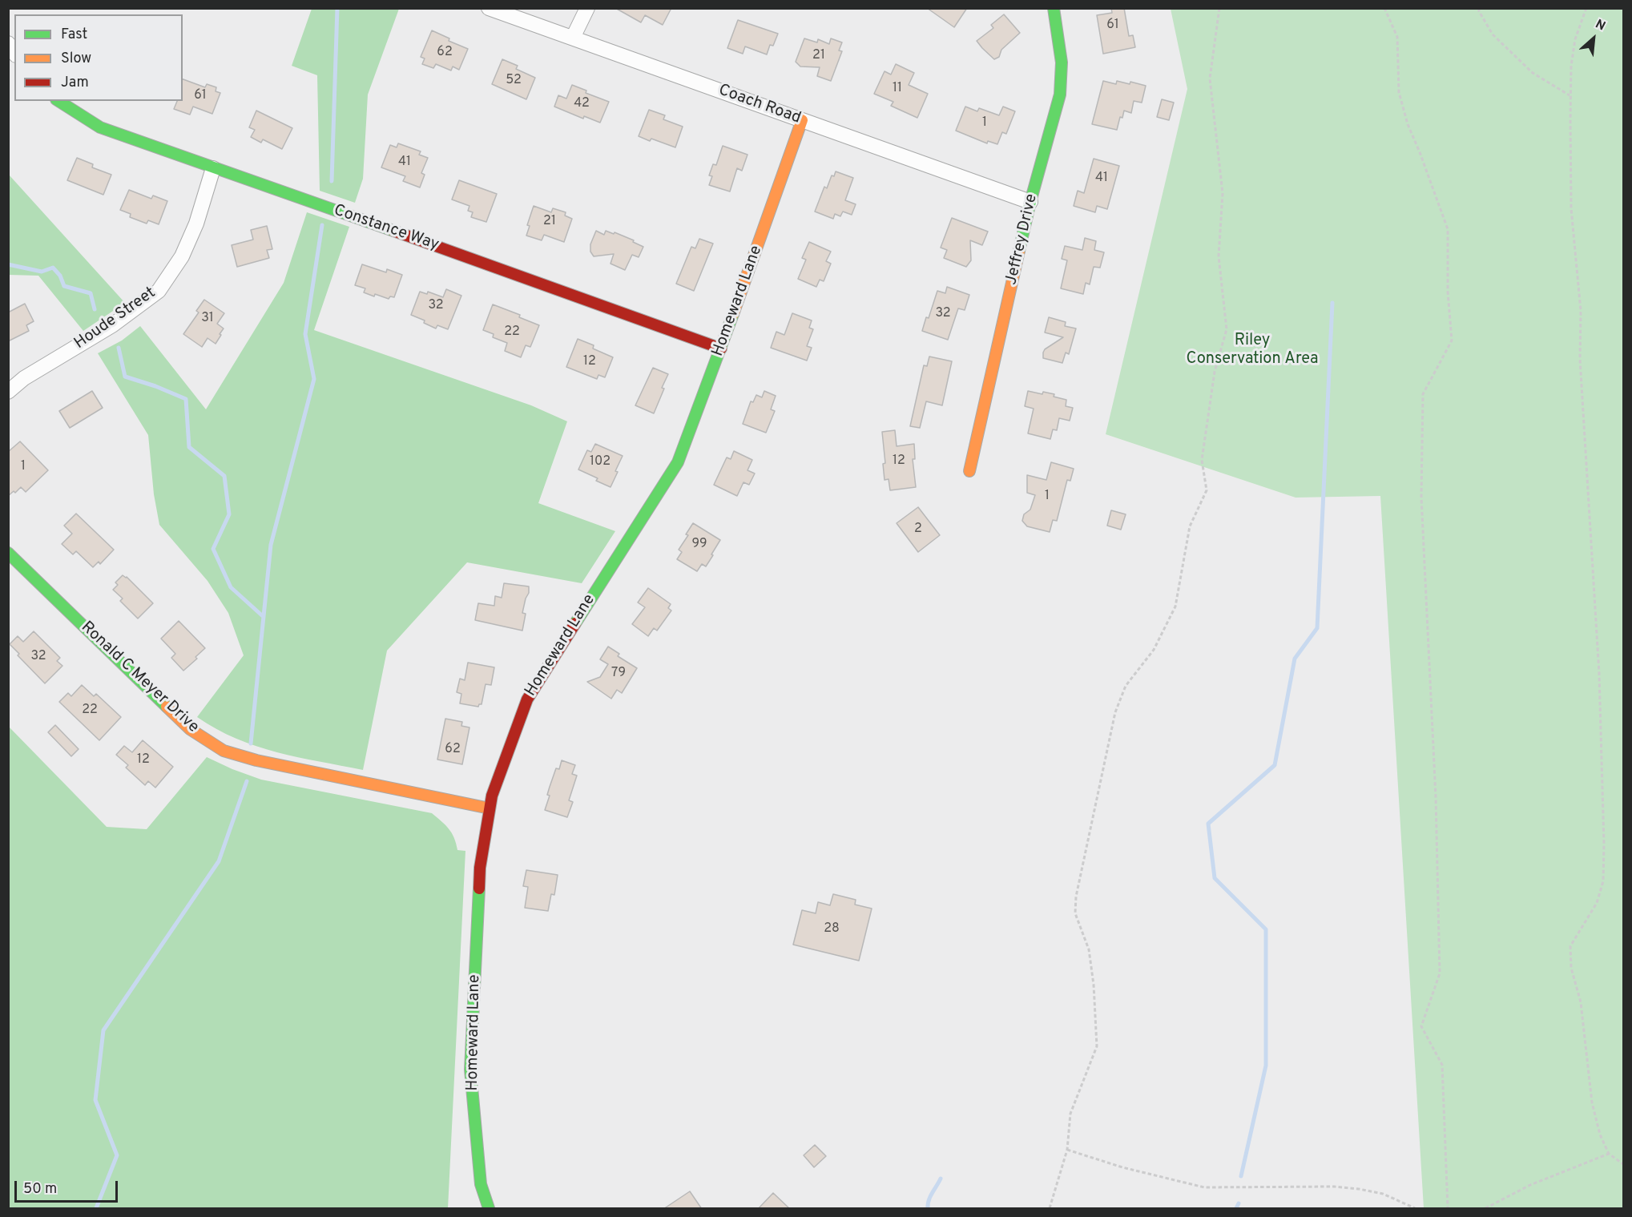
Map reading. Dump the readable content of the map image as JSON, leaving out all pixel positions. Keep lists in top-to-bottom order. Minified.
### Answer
{"streets":{"street":["Coach Road","Constance Way","Jeffrey Drive","Homeward Lane","Houde Street","Ronald C Meyer Drive"]},"crossings":[["Coach Road","Jeffrey Drive"],["Coach Road","Homeward Lane"],["Constance Way","Homeward Lane"],["Constance Way","Houde Street"],["Homeward Lane","Ronald C Meyer Drive"]],"parks":["Riley Conservation Area"],"house_numbers":["61","62","21","52","11","61","42","1","41","41","21","32","32","31","22","12","12","102","1","1","2","99","32","79","22","62","12","28"],"legend":["Fast","Slow","Jam"],"scale_bar":"50 m","north":"top right"}
